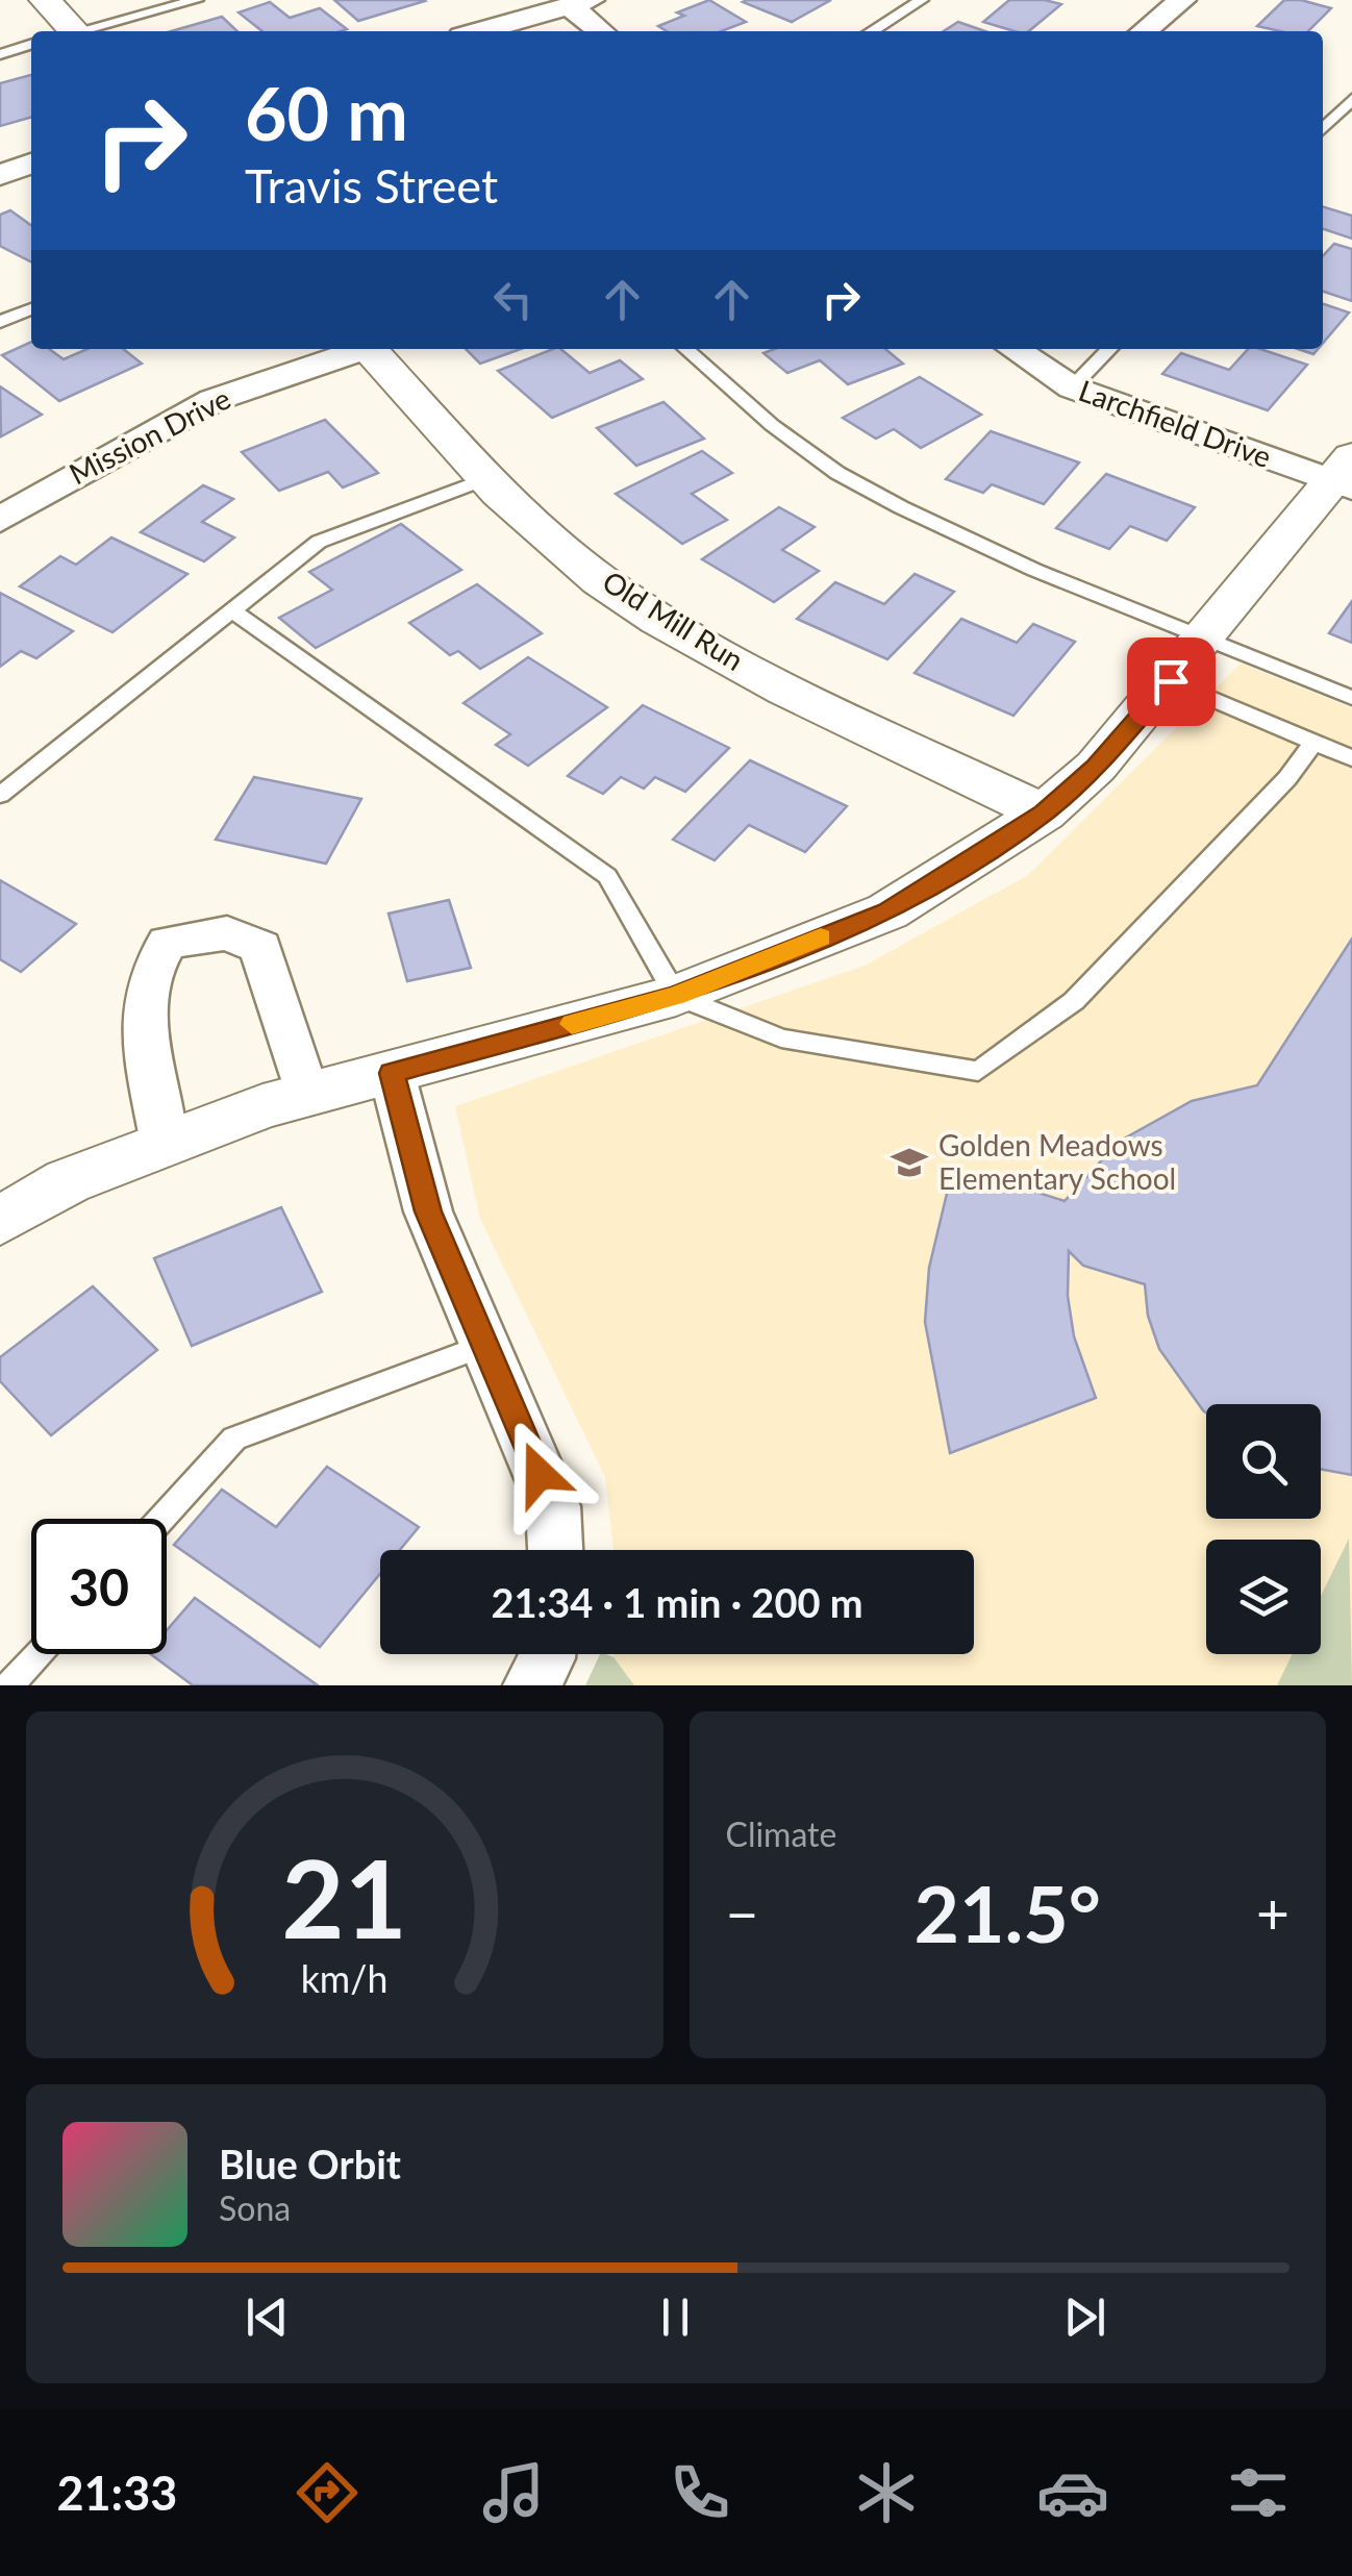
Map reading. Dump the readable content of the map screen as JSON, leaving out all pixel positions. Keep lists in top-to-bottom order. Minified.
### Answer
{"streets":{"street":["Larchfield Drive","Mission Drive","Old Mill Run"]},"places":{"school or university":["Golden Meadows Elementary School"]},"page":{"turn":["60 m","Travis Street"],"limit":"30","trip":"21:34 · 1 min · 200 m","tile":"Climate","heat":["−","21.5°","+"],"song":["Blue Orbit","Sona"],"tabs":"21:33","gauge":["21","km/h"]}}
